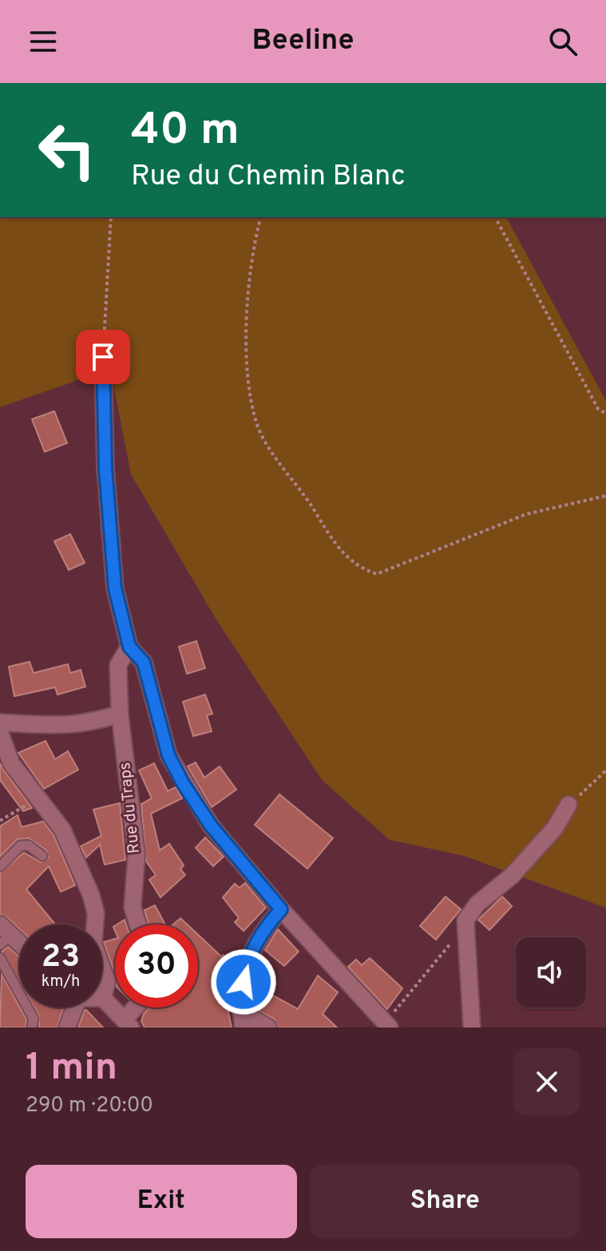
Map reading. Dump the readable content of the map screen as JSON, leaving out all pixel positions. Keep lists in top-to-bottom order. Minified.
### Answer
{"streets":{"street":["Rue du Traps"]},"page":{"header":"Beeline","turn":["40 m","Rue du Chemin Blanc"],"speed":"23 km/h","limit":"30","heading":["1 min","290 m · 20:00"],"buttons":["Exit","Share"]}}
